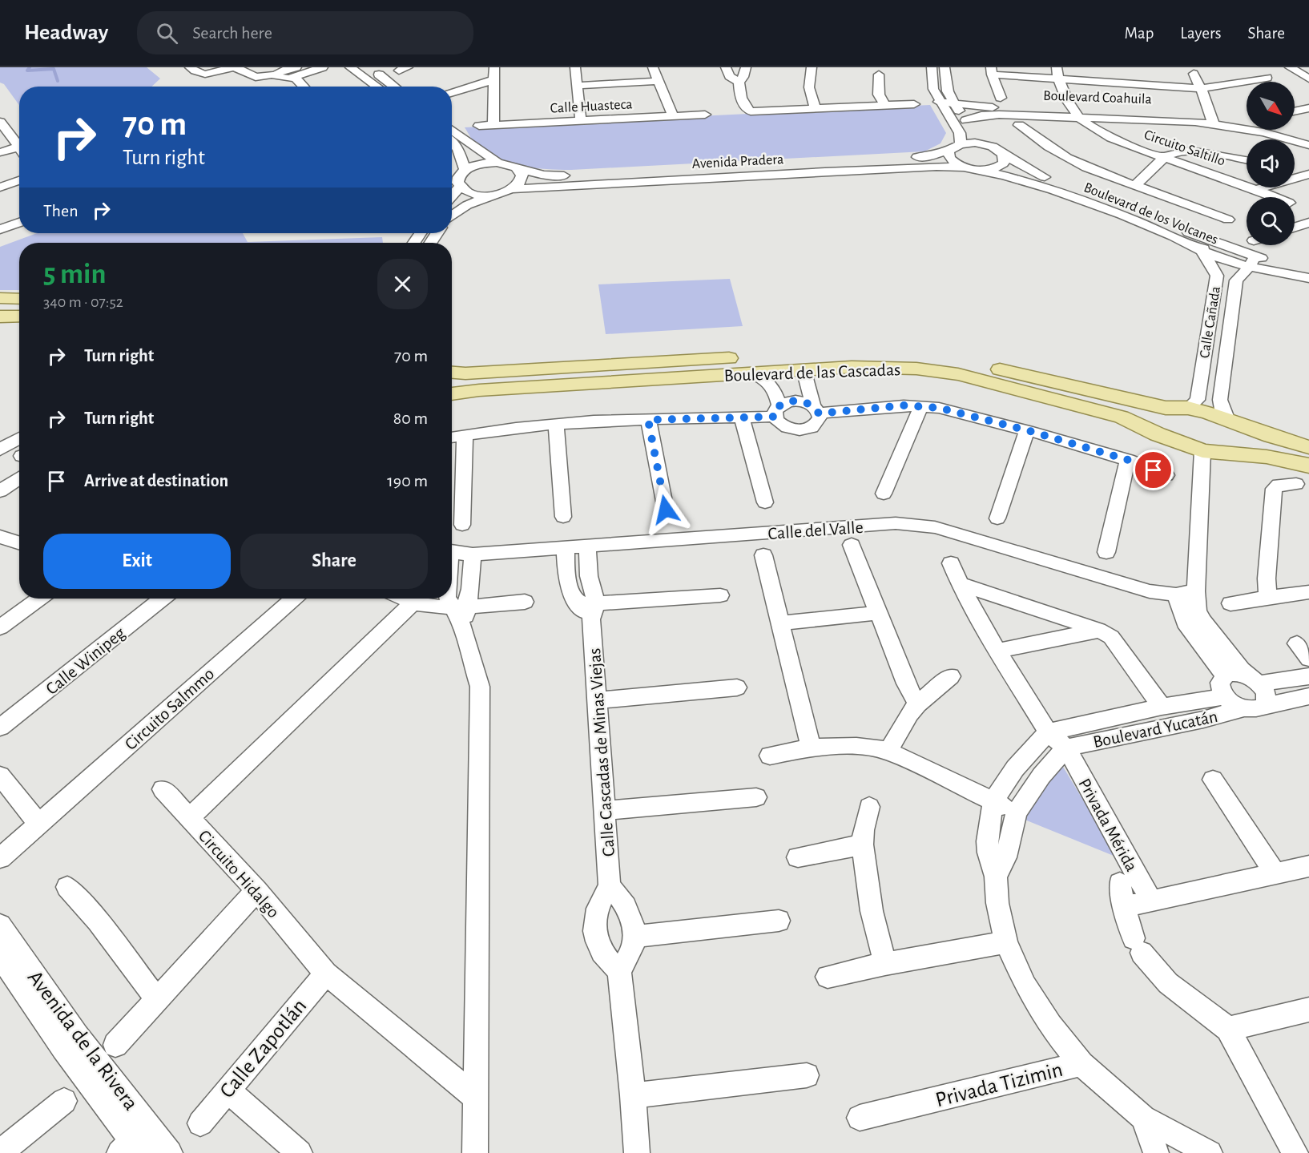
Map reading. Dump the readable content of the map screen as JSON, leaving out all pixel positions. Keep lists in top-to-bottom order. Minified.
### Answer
{"streets":{"main road":["Boulevard de las Cascadas"],"street":["Boulevard Coahuila","Calle Huasteca","Circuito Saltillo","Avenida Pradera","Boulevard de los Volcanes","Calle Cañada","Calle del Valle","Calle Winipeg","Circuito Salmmo","Boulevard Yucatán","Calle Cascadas de Minas Viejas","Privada Mérida","Circuito Hidalgo","Avenida de la Rivera","Calle Zapotlán","Privada Tizimin"]},"crossings":[["Boulevard Coahuila","Circuito Saltillo"],["Avenida Pradera","Boulevard de los Volcanes"],["Boulevard de los Volcanes","Calle Cañada"],["Calle Cañada","Boulevard de las Cascadas"],["Calle del Valle","Calle Cascadas de Minas Viejas"],["Boulevard Yucatán","Privada Mérida"],["Circuito Hidalgo","Calle Zapotlán"]],"north":"bottom right","page":{"header":"Headway","search":"Search here","nav":["Map","Layers","Share"],"turn":["70 m","Turn right"],"then":"Then","heading":["5 min","340 m · 07:52"],"list":[{"name":"Turn right","value":"70 m"},{"name":"Turn right","value":"80 m"},{"name":"Arrive at destination","value":"190 m"}],"buttons":["Exit","Share"]}}
